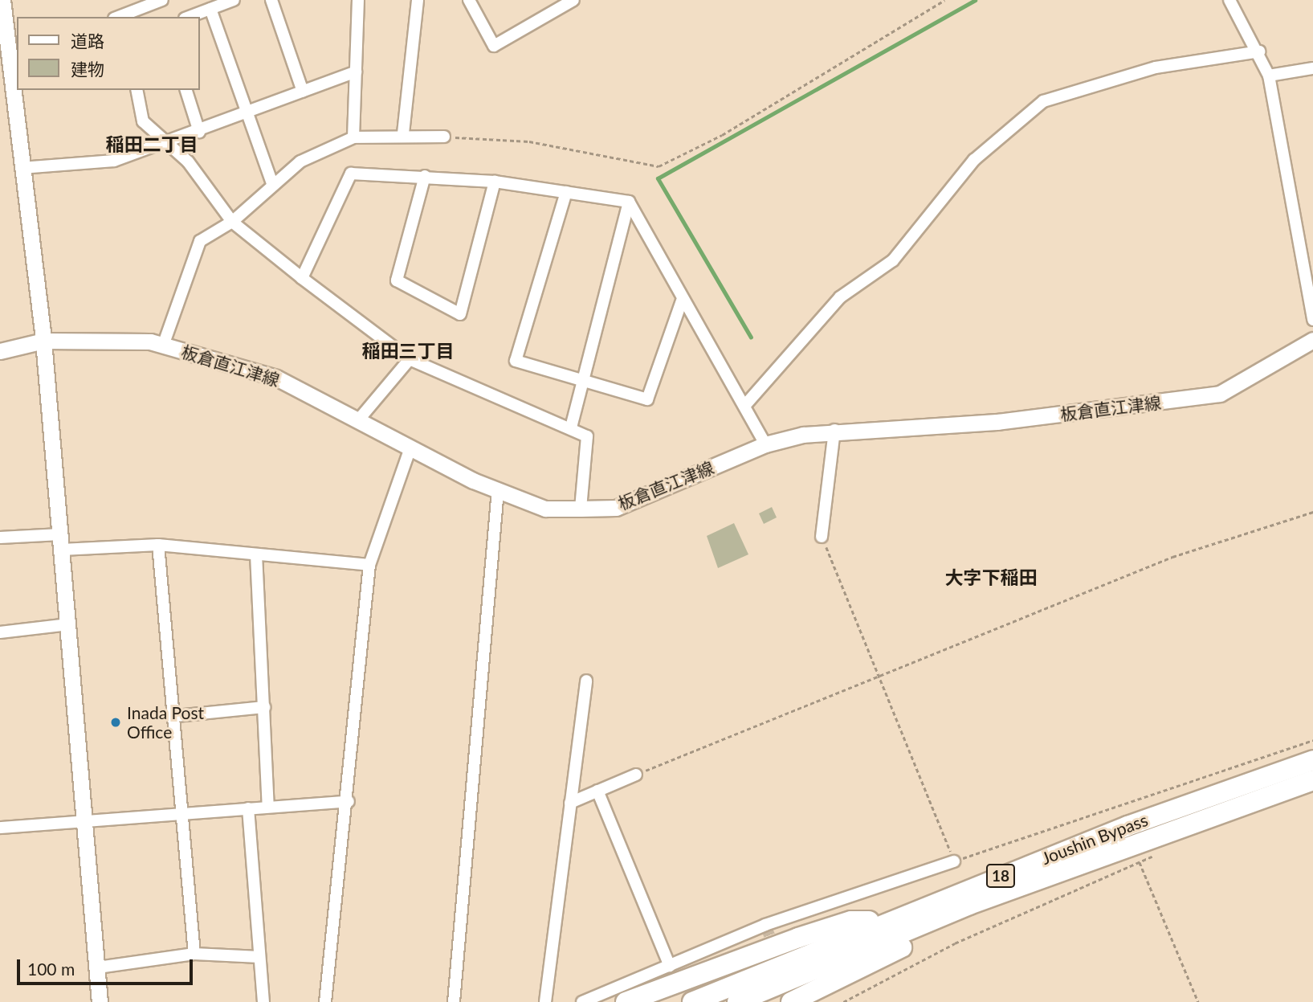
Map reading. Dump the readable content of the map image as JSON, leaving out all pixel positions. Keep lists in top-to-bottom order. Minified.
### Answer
{"streets":{"highway":["Joushin Bypass","18"],"main road":["板倉直江津線"]},"crossings":[["Joushin Bypass","18"]],"districts":["稲田二丁目","稲田三丁目","大字下稲田"],"places":["Inada Post Office"],"legend":["道路","建物"],"scale_bar":"100 m"}
